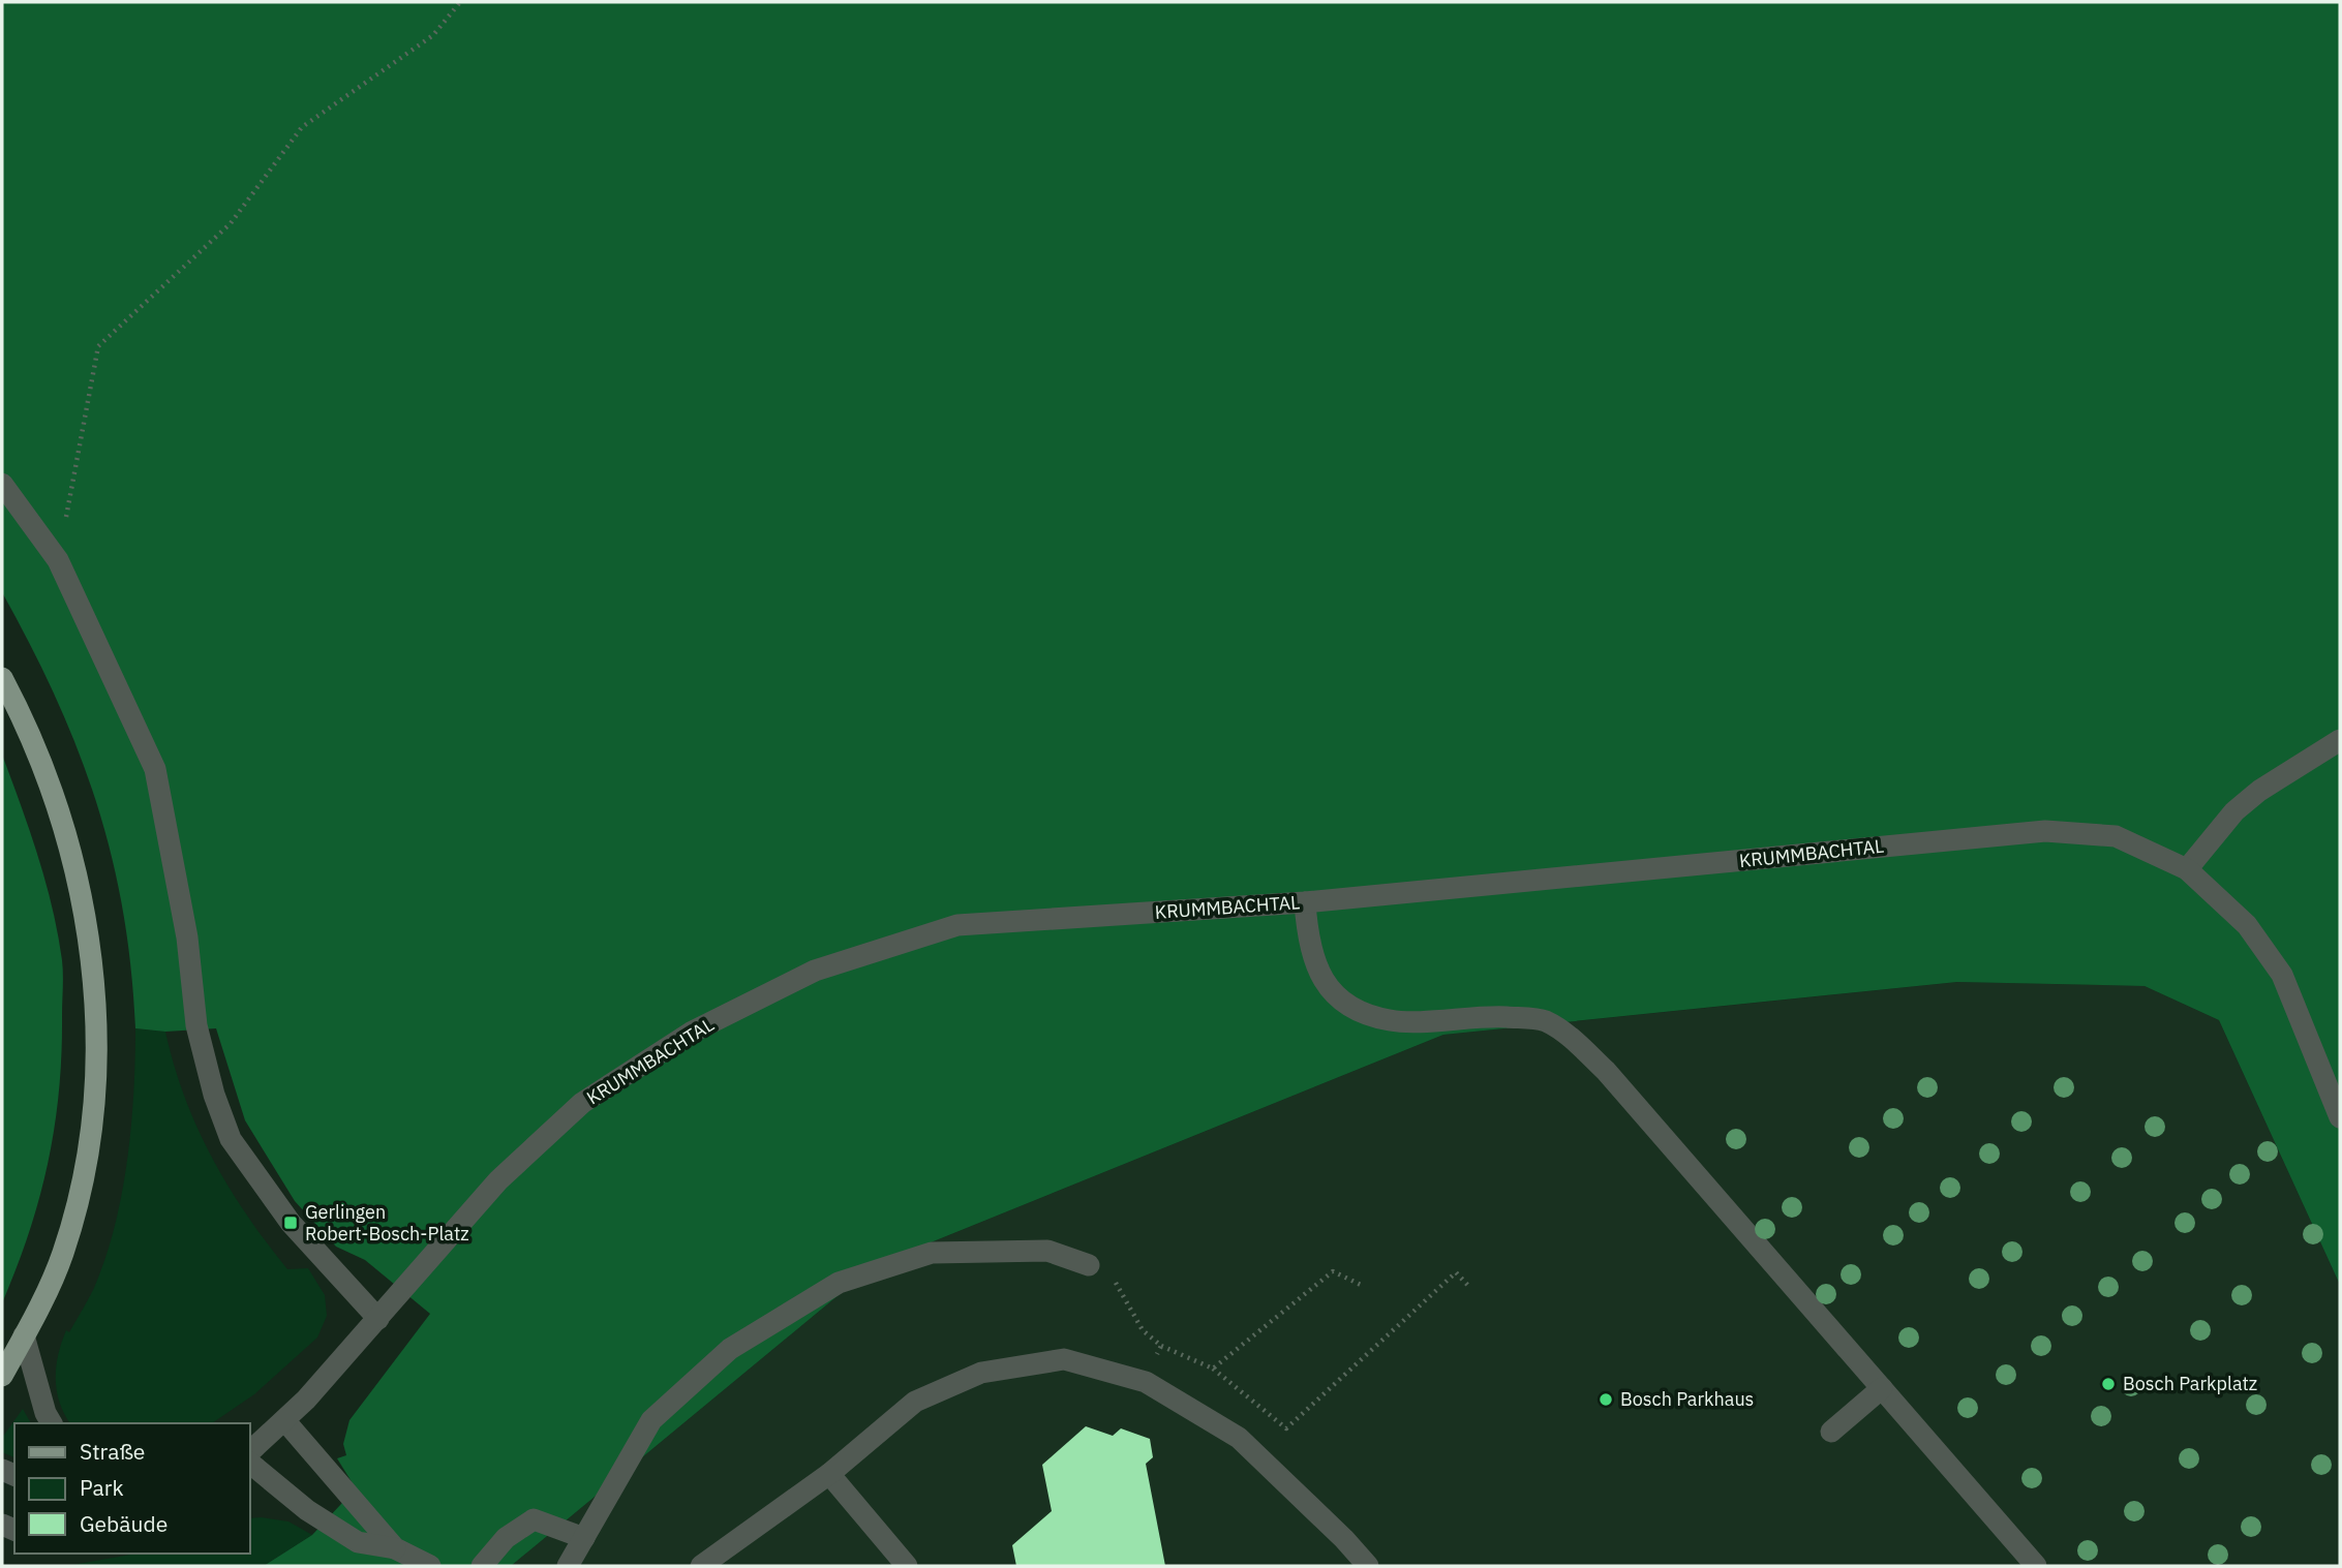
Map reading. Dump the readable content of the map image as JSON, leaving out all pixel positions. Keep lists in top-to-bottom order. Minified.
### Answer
{"streets":{"street":["KRUMMBACHTAL"]},"places":{"transit":["Gerlingen Robert-Bosch-Platz"],"other":["Bosch Parkplatz","Bosch Parkhaus"]},"legend":["Straße","Park","Gebäude"]}
